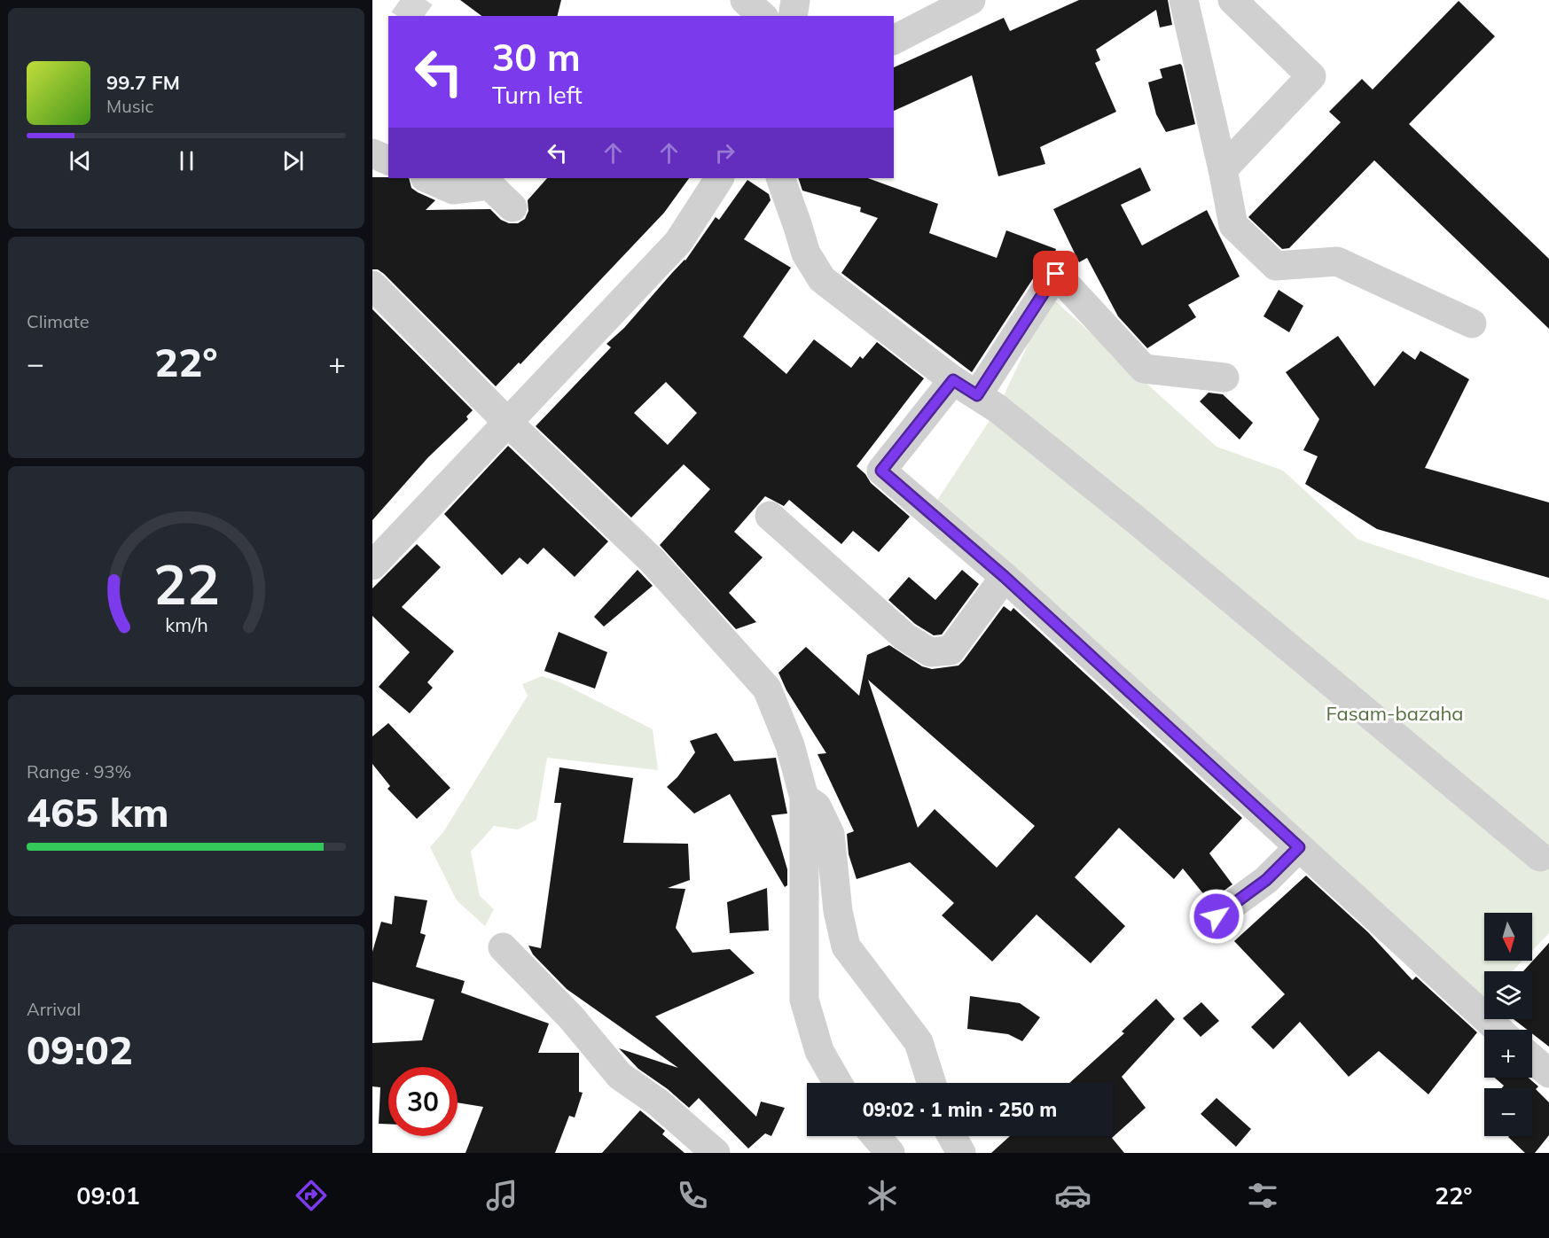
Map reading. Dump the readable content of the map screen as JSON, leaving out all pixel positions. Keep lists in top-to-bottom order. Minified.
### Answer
{"parks":["Fasam-bazaha"],"north":"bottom","page":{"turn":["30 m","Turn left"],"song":["99.7 FM","Music"],"tile":["Climate",["Range · 93%","465 km"],["Arrival","09:02"]],"heat":["−","22°","+"],"map_buttons":["+","−"],"limit":"30","trip":"09:02 · 1 min · 250 m","tabs":["09:01","22°"],"gauge":["22","km/h"]}}
